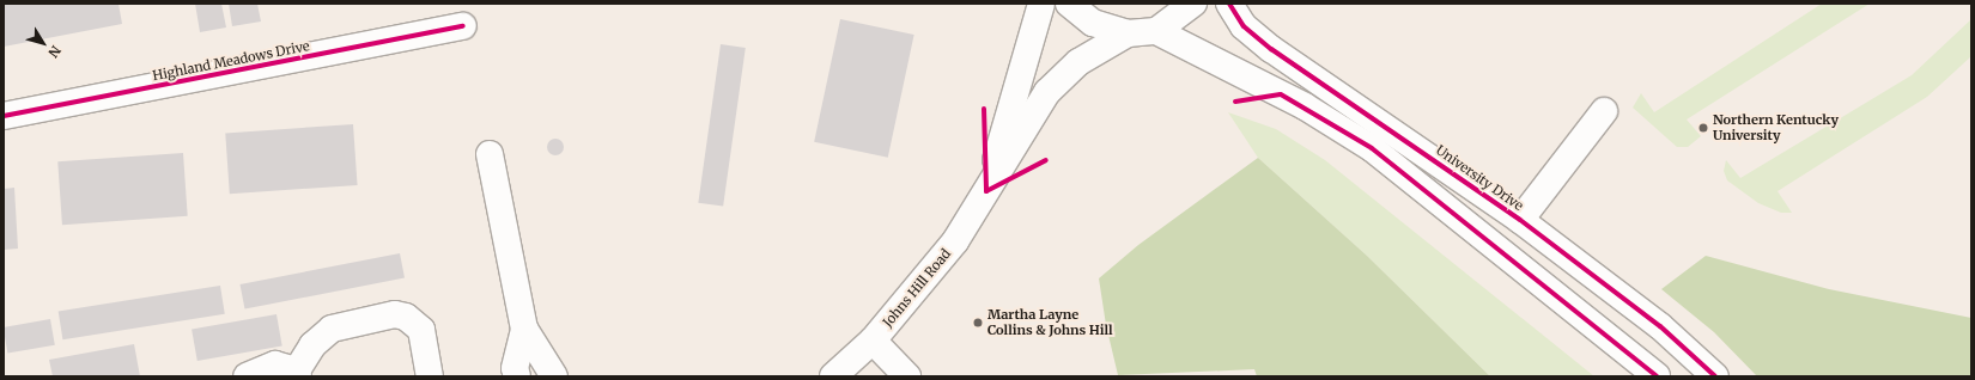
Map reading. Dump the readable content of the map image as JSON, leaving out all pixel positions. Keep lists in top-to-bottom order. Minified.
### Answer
{"streets":{"street":["Highland Meadows Drive","University Drive","Johns Hill Road"]},"places":["Northern Kentucky University","Martha Layne Collins & Johns Hill"],"north":"bottom right"}
